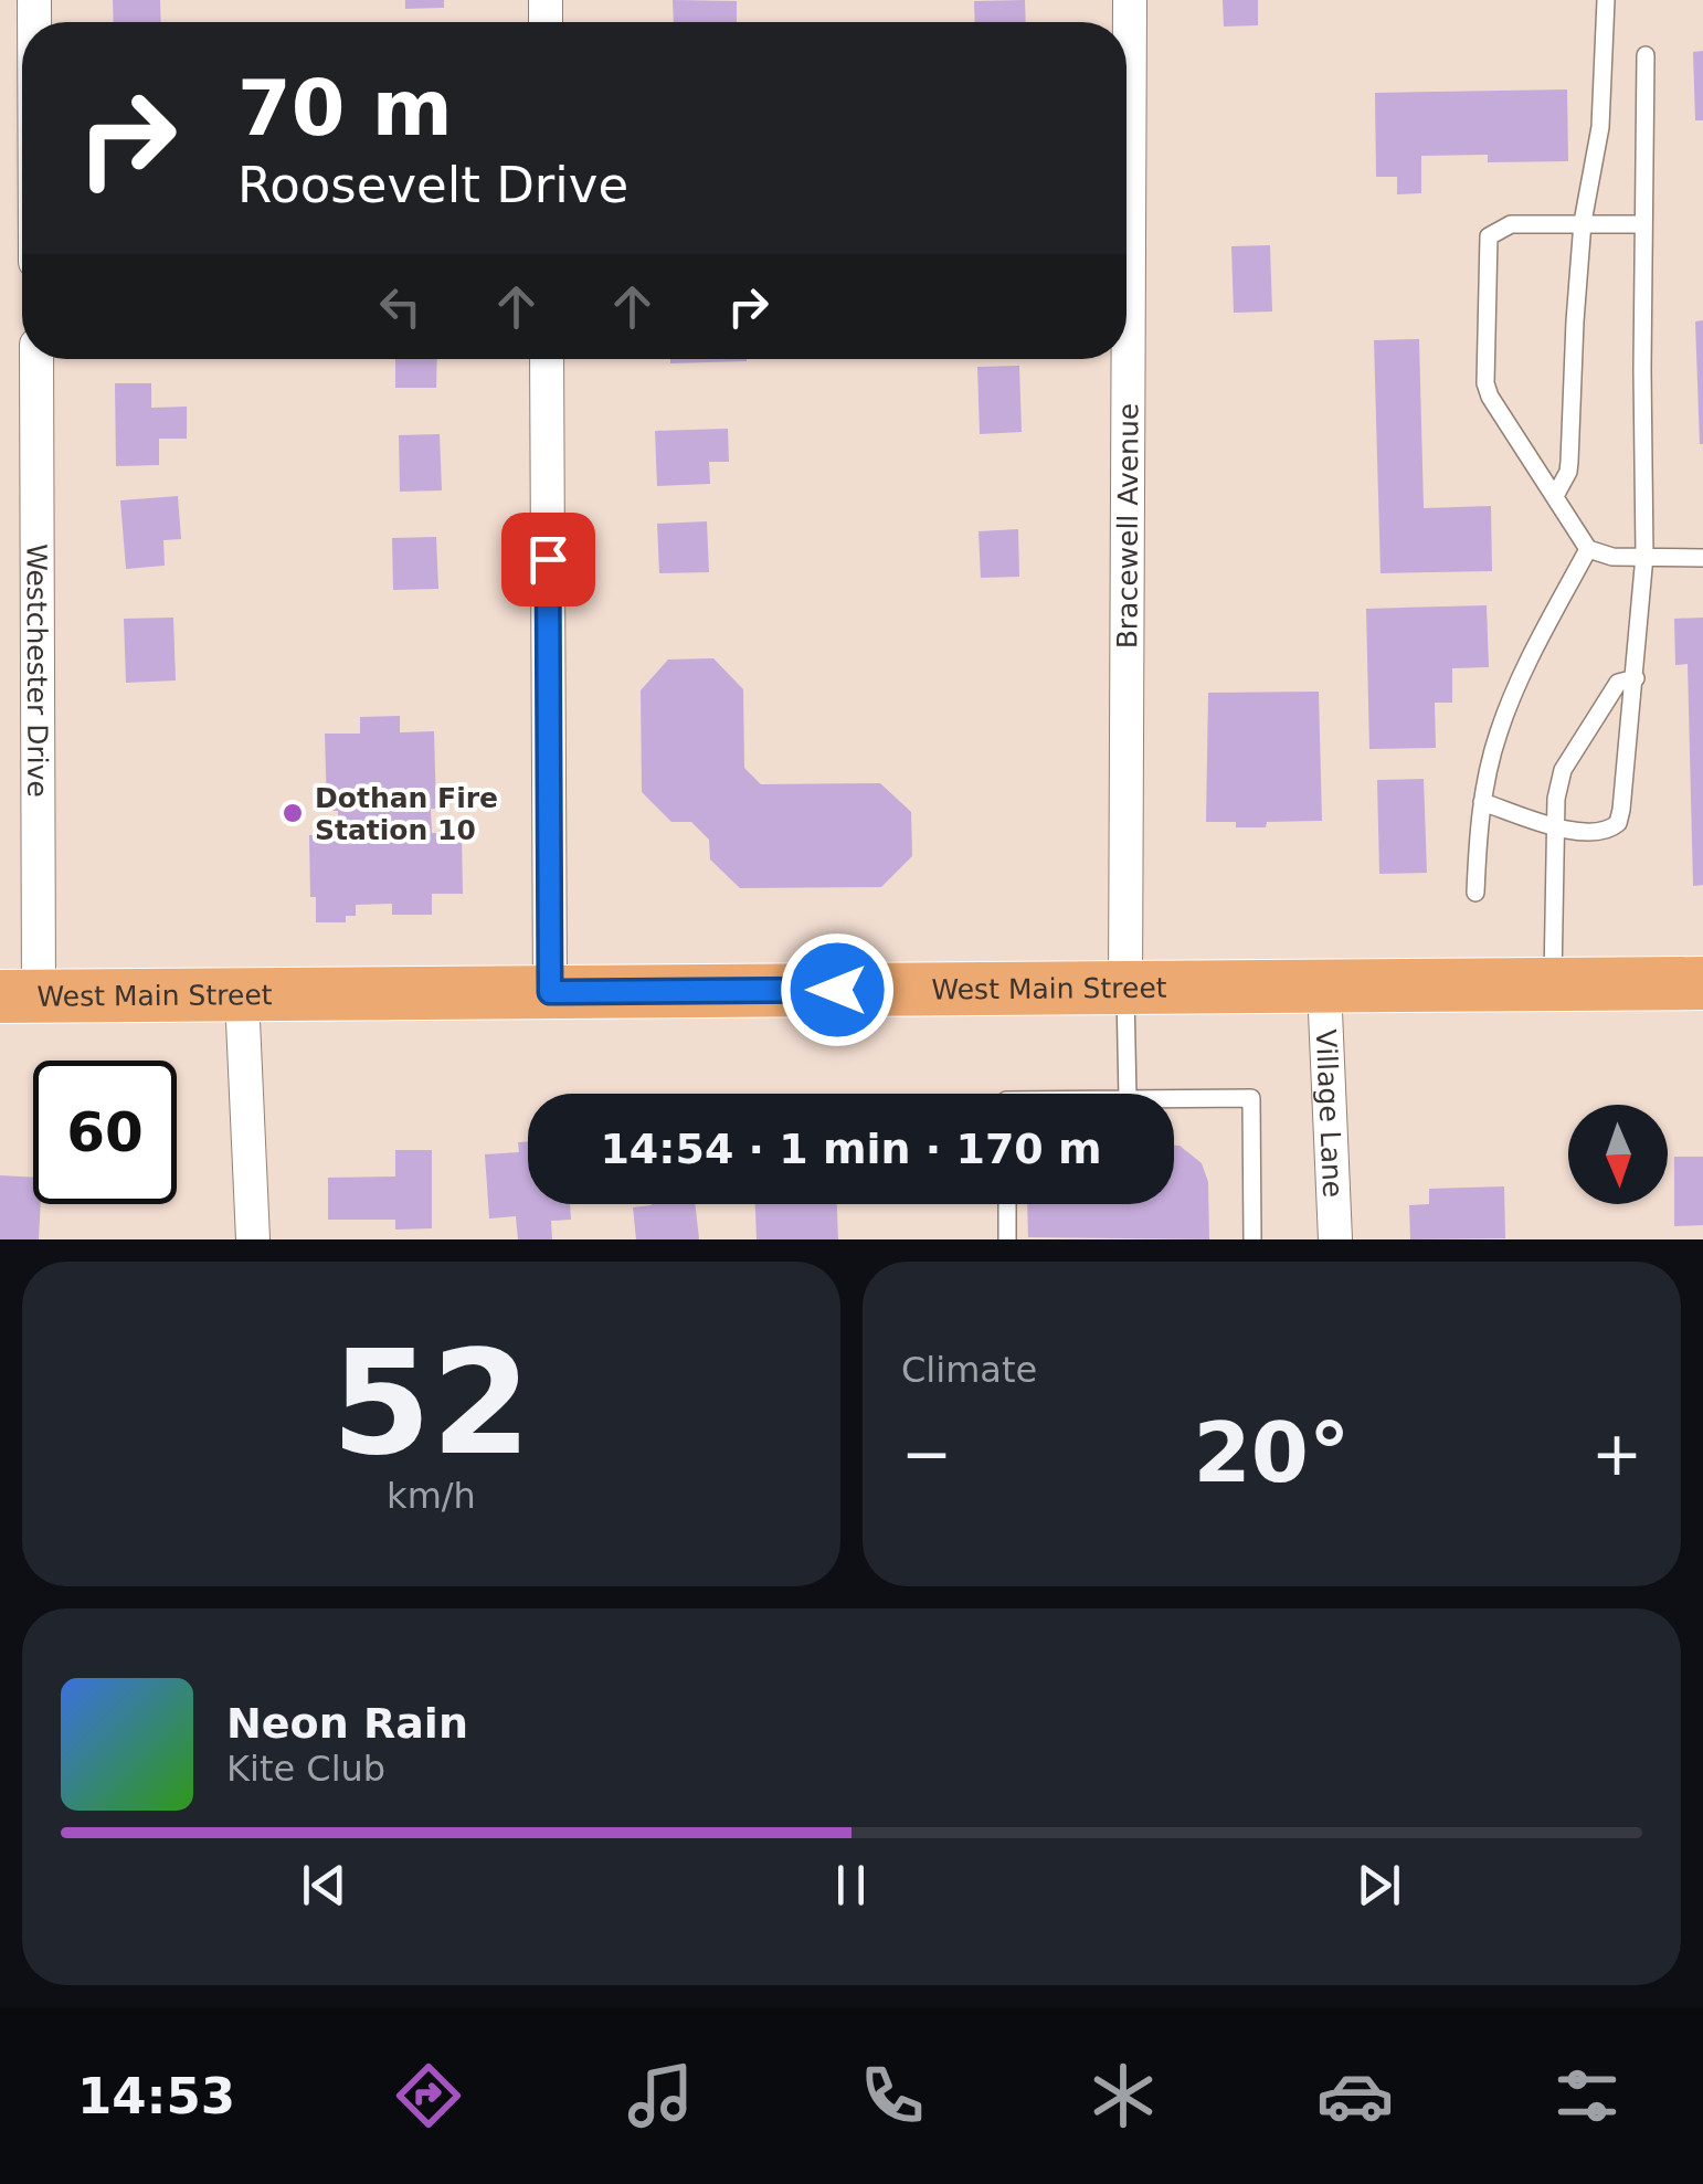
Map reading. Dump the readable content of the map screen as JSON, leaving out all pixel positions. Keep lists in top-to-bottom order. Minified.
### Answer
{"streets":{"main road":["West Main Street"],"street":["Bracewell Avenue","Westchester Drive","Village Lane"]},"crossings":[["Bracewell Avenue","West Main Street"],["Westchester Drive","West Main Street"],["West Main Street","Village Lane"]],"places":["Dothan Fire Station 10"],"north":"bottom","page":{"turn":["70 m","Roosevelt Drive"],"limit":"60","trip":"14:54 · 1 min · 170 m","tile":[["52","km/h"],"Climate"],"heat":["−","20°","+"],"song":["Neon Rain","Kite Club"],"tabs":"14:53"}}
